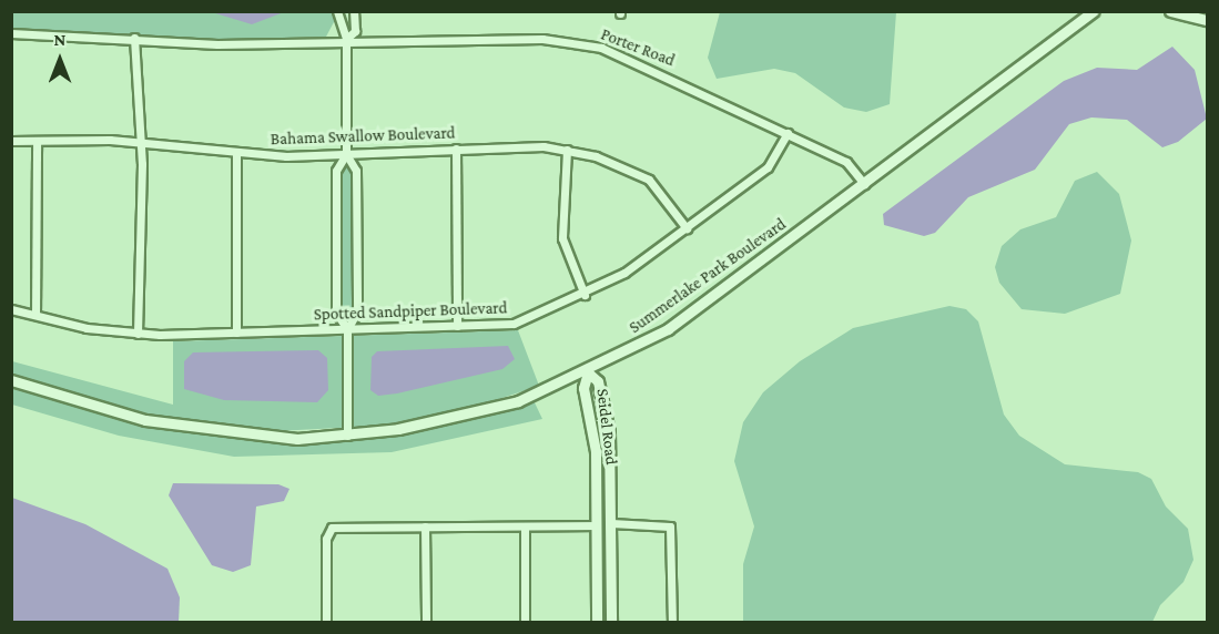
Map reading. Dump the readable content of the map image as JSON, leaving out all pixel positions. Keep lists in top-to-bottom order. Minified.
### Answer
{"streets":{"main road":["Summerlake Park Boulevard","Seidel Road"],"street":["Porter Road","Bahama Swallow Boulevard","Spotted Sandpiper Boulevard"]},"crossings":[["Porter Road","Summerlake Park Boulevard"],["Porter Road","Spotted Sandpiper Boulevard"],["Bahama Swallow Boulevard","Spotted Sandpiper Boulevard"],["Summerlake Park Boulevard","Seidel Road"]],"north":"top"}
